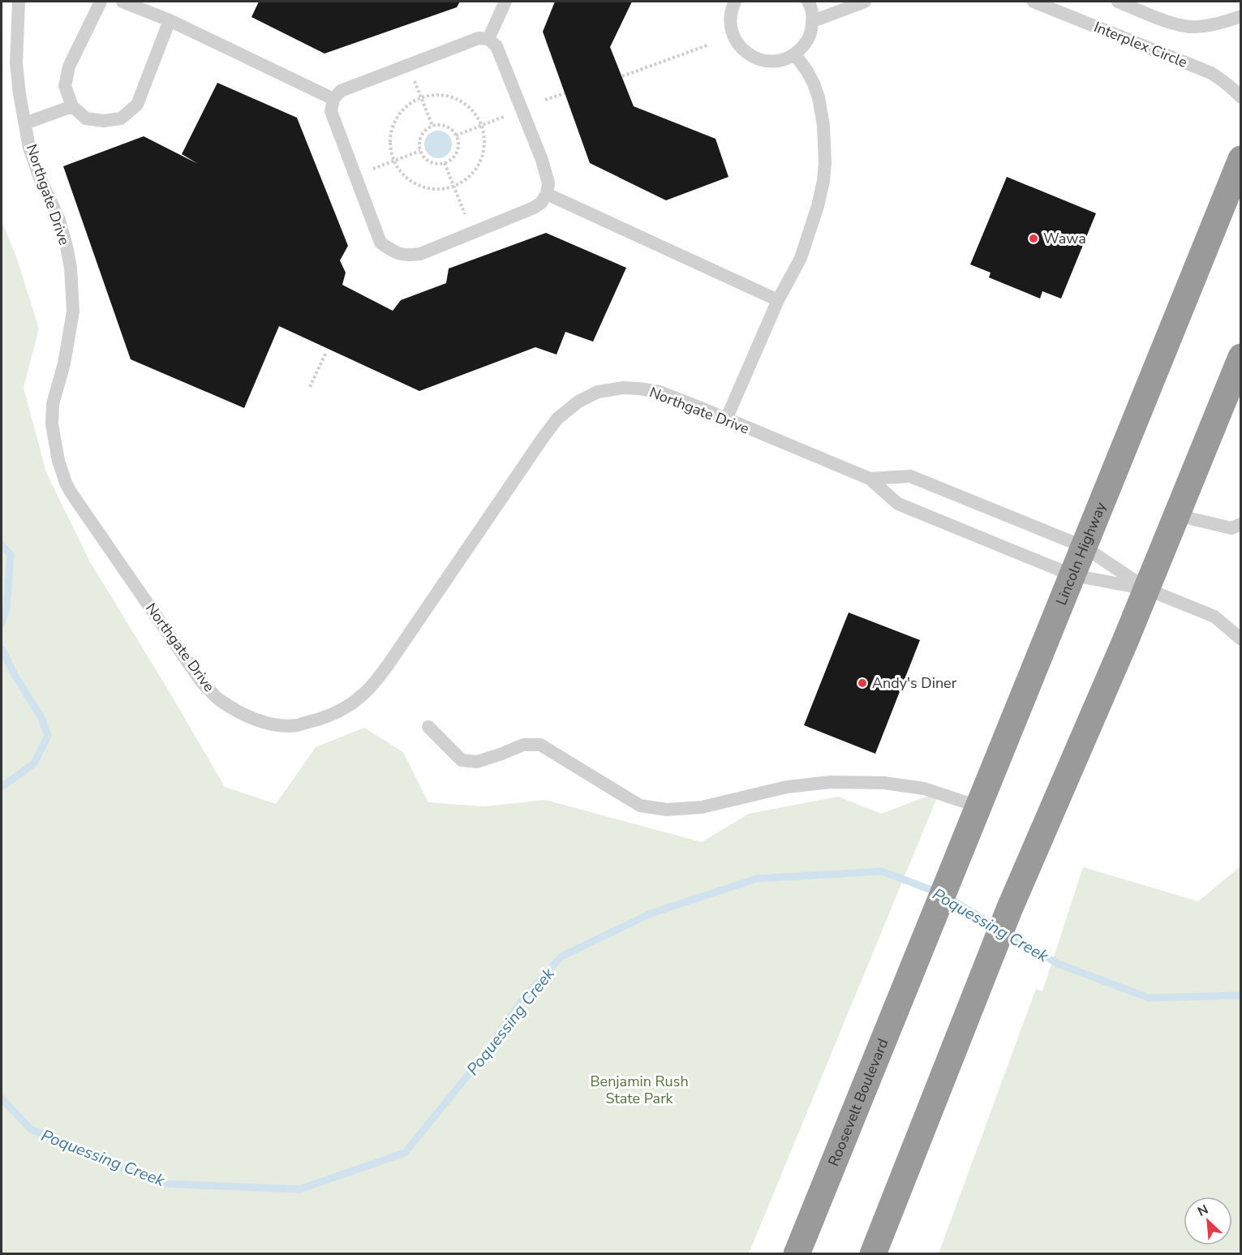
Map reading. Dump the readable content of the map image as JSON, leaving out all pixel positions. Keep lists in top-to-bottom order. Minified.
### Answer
{"streets":{"highway":["Lincoln Highway","Roosevelt Boulevard"],"lane":["Interplex Circle","Northgate Drive"]},"crossings":[["Northgate Drive","Lincoln Highway"],["Lincoln Highway","Roosevelt Boulevard"]],"water":["Poquessing Creek"],"parks":["Benjamin Rush State Park"],"places":["Wawa","Andy's Diner"],"north":"top left"}
